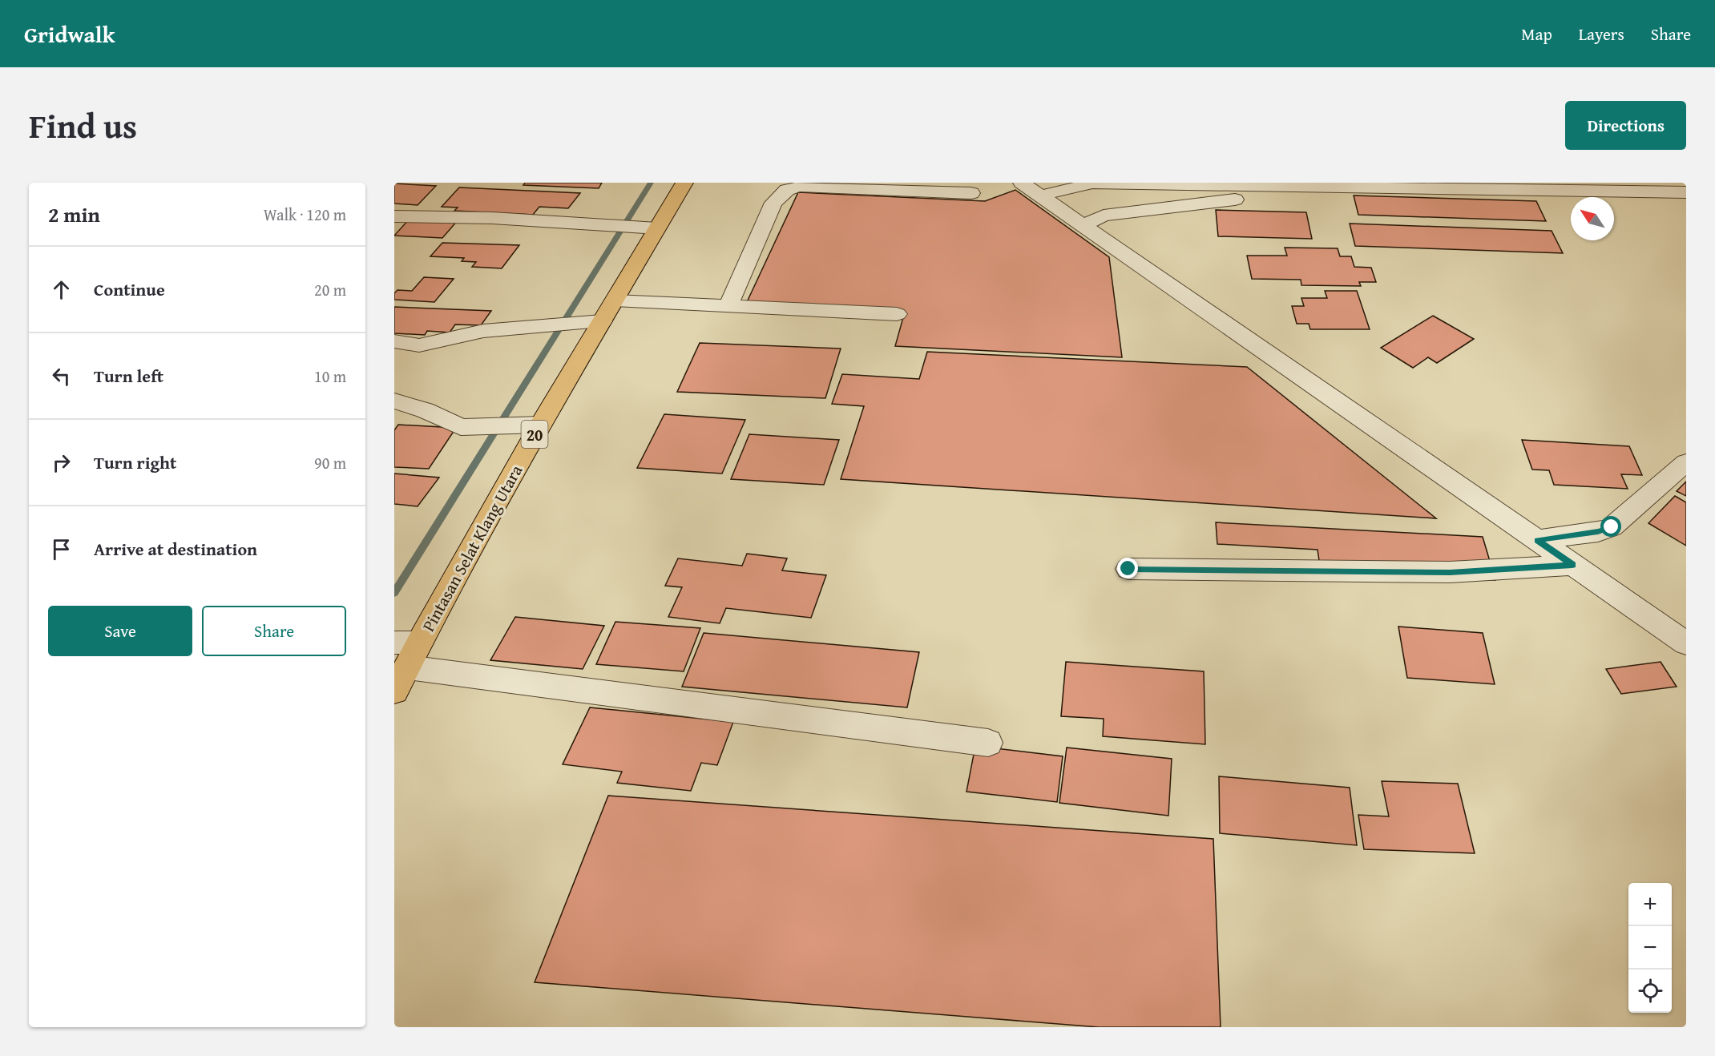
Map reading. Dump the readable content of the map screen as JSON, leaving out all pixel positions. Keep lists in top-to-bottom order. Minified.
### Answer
{"streets":{"highway":["20","Pintasan Selat Klang Utara"]},"north":"top left","page":{"header":"Gridwalk","nav":["Map","Layers","Share"],"title":"Find us","buttons":["Directions",["Save","Share"]],"heading":["2 min","Walk · 120 m"],"list":[["Continue","20 m"],["Turn left","10 m"],["Turn right","90 m"],"Arrive at destination"],"map_buttons":["+","−"]}}
